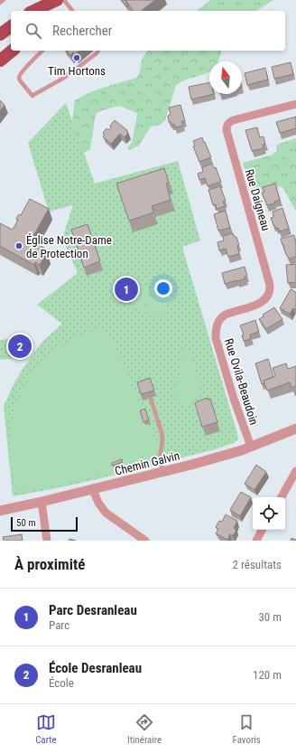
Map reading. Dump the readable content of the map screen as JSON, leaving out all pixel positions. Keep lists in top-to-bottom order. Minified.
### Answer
{"streets":{"street":["Rue Daigneau","Rue Ovila-Beaudoin","Chemin Galvin"]},"crossings":[["Rue Daigneau","Rue Ovila-Beaudoin"],["Rue Ovila-Beaudoin","Chemin Galvin"]],"places":["Tim Hortons","Église Notre-Dame de Protection"],"scale_bar":"50 m","north":"top","page":{"search":"Rechercher","pins":["1","2"],"scale":"50 m","heading":["À proximité","2 résultats"],"list":[{"mark":"1","name":"Parc Desranleau","note":"Parc","value":"30 m"},{"mark":"2","name":"École Desranleau","note":"École","value":"120 m"}],"nav":["Carte","Itinéraire","Favoris"]}}
